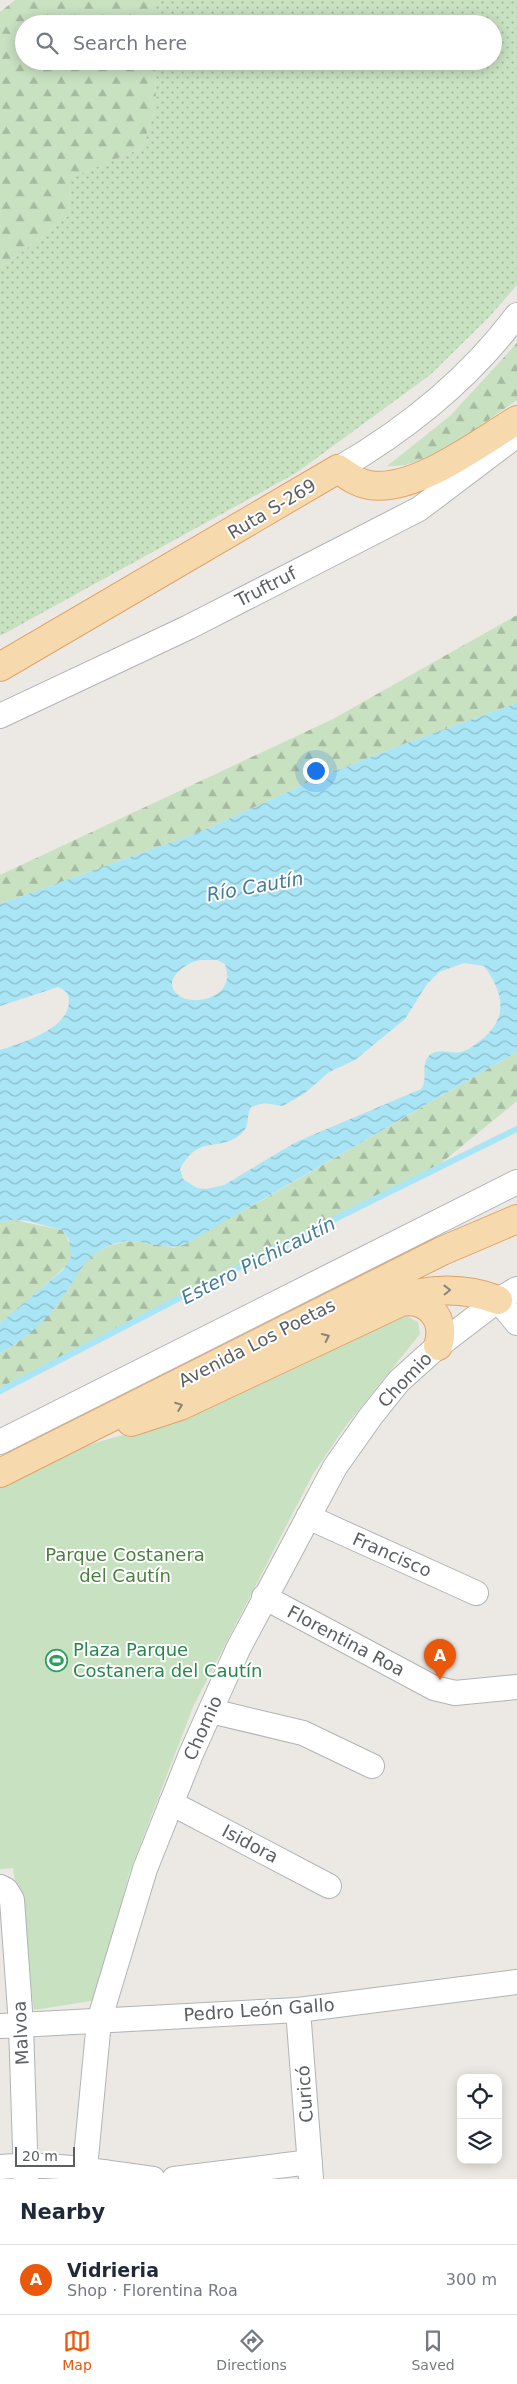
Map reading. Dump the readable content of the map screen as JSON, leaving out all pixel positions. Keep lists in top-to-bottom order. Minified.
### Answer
{"streets":{"main road":["Ruta S-269","Avenida Los Poetas"],"street":["Truftruf","Chomio","Francisco","Florentina Roa","Isidora","Pedro León Gallo","Malvoa","Curicó"]},"crossings":[["Chomio","Francisco"],["Chomio","Florentina Roa"],["Chomio","Isidora"],["Chomio","Pedro León Gallo"],["Pedro León Gallo","Malvoa"],["Pedro León Gallo","Curicó"]],"water":["Río Cautín","Estero Pichicautín"],"parks":["Parque Costanera del Cautín"],"places":{"sports":["Plaza Parque Costanera del Cautín"]},"scale_bar":"20 m","page":{"search":"Search here","pins":"A","scale":"20 m","heading":"Nearby","list":[{"mark":"A","name":"Vidrieria","note":"Shop · Florentina Roa","value":"300 m"}],"nav":["Map","Directions","Saved"]}}
